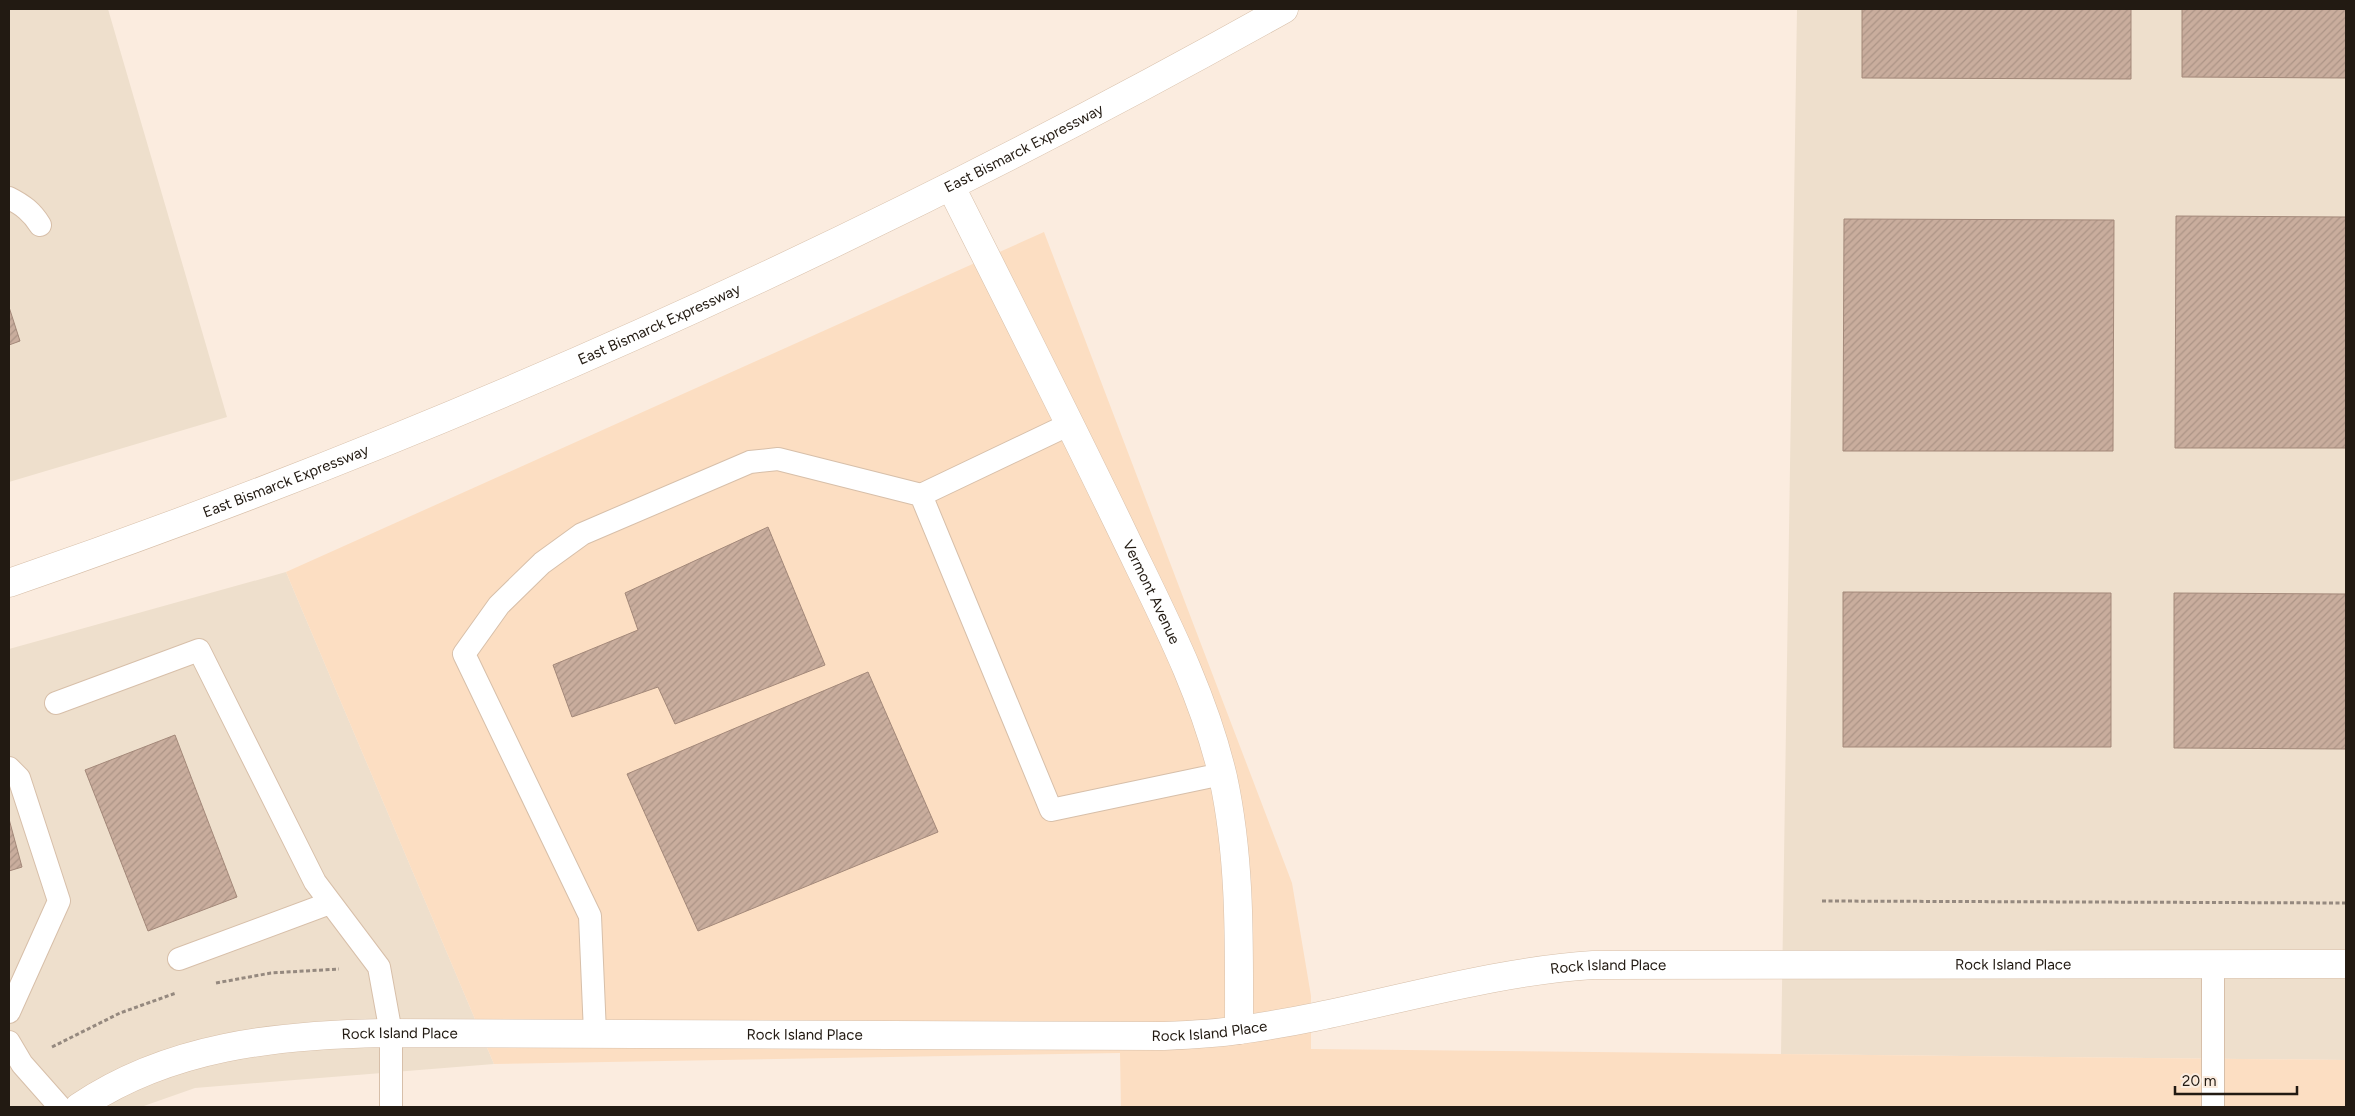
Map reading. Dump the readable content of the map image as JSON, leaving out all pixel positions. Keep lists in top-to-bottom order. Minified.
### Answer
{"streets":{"street":["East Bismarck Expressway","Vermont Avenue","Rock Island Place"]},"crossings":[["East Bismarck Expressway","Vermont Avenue"],["Vermont Avenue","Rock Island Place"]],"scale_bar":"20 m"}
